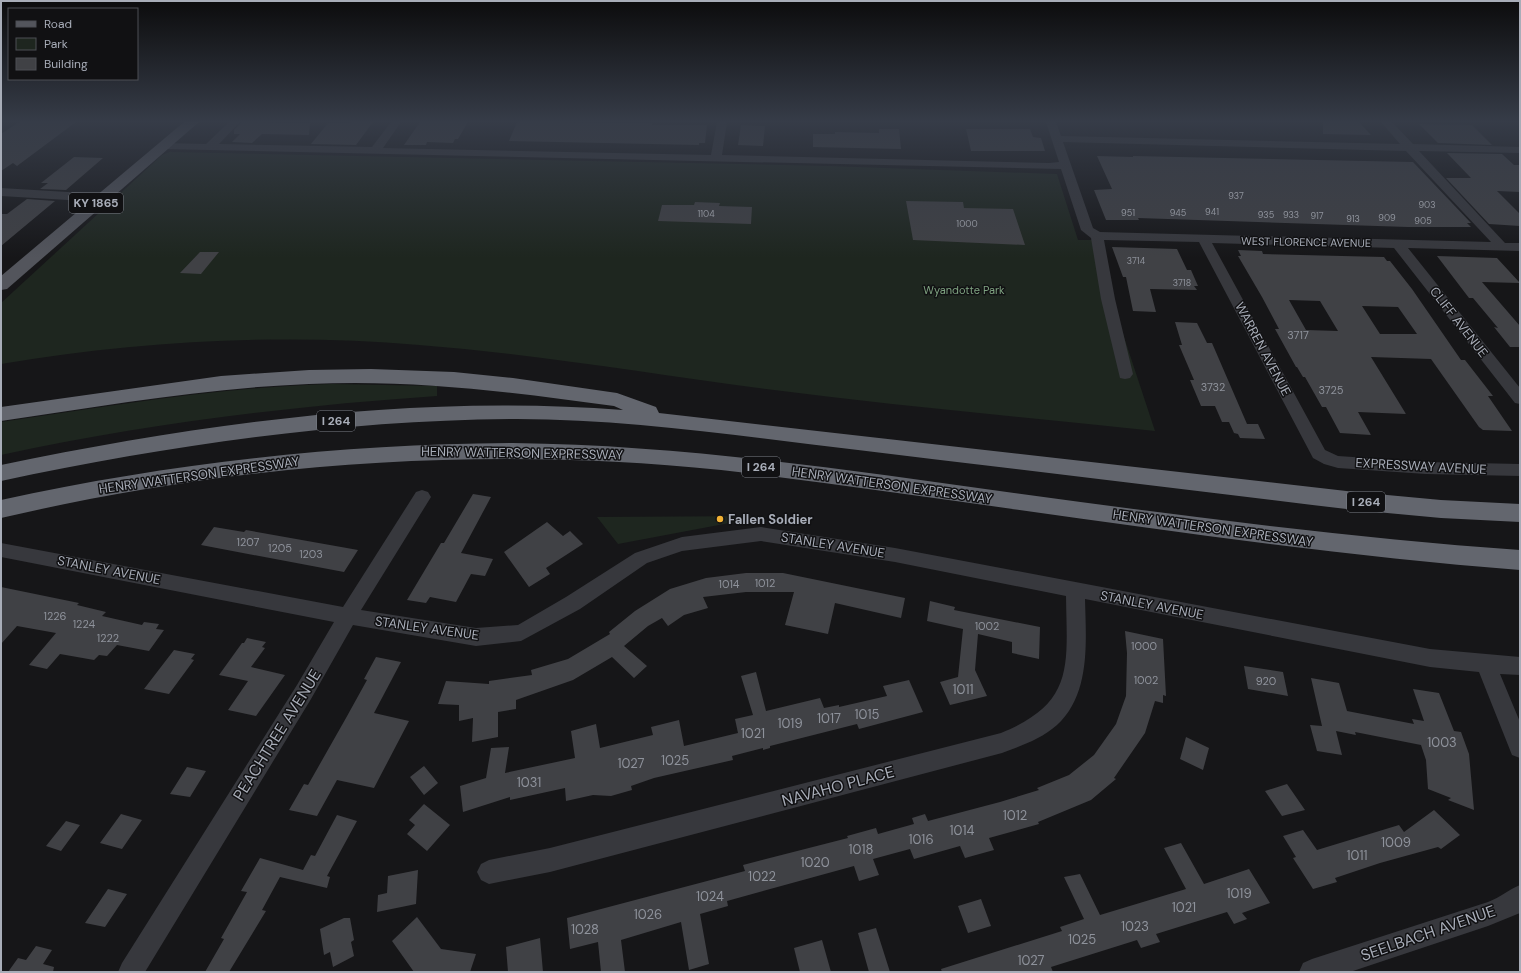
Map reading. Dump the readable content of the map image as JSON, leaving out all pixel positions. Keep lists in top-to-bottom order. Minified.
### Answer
{"streets":{"highway":["I 264","HENRY WATTERSON EXPRESSWAY"],"main road":["KY 1865"],"street":["WEST FLORENCE AVENUE","CLIFF AVENUE","WARREN AVENUE","EXPRESSWAY AVENUE","STANLEY AVENUE","PEACHTREE AVENUE","NAVAHO PLACE","SEELBACH AVENUE"]},"crossings":[["WEST FLORENCE AVENUE","CLIFF AVENUE"],["WEST FLORENCE AVENUE","WARREN AVENUE"],["WARREN AVENUE","EXPRESSWAY AVENUE"],["STANLEY AVENUE","PEACHTREE AVENUE"],["STANLEY AVENUE","NAVAHO PLACE"]],"parks":["Wyandotte Park"],"places":["Fallen Soldier"],"house_numbers":["937","903","941","951","945","1104","935","933","917","909","913","905","1000","3714","3718","3717","3732","3725","1207","1205","1203","1012","1014","1226","1224","1002","1222","1000","1002","920","1011","1015","1017","1019","1021","1003","1025","1027","1031","1012","1014","1016","1009","1018","1011","1020","1022","1019","1024","1021","1026","1023","1028","1025","1027"],"legend":["Road","Park","Building"]}
